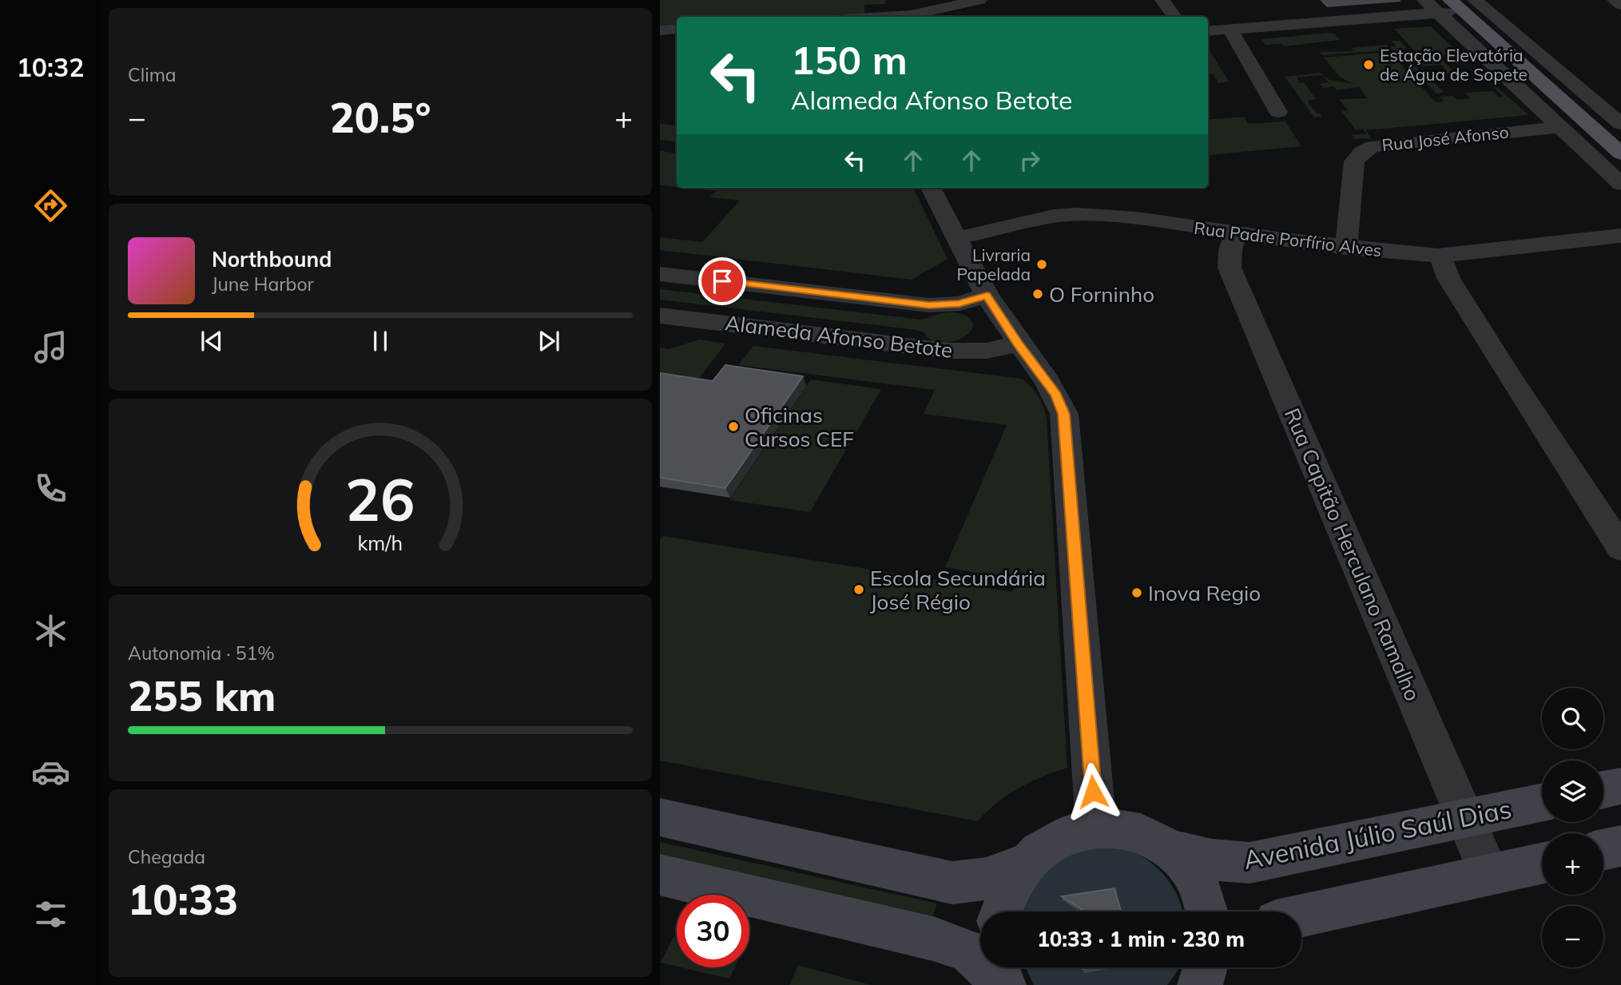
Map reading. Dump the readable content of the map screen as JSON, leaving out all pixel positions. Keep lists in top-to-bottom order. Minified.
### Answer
{"streets":{"main road":["Avenida Júlio Saúl Dias"],"street":["Rua José Afonso","Rua Padre Porfírio Alves","Alameda Afonso Betote","Rua Capitão Herculano Ramalho"]},"crossings":[["Rua José Afonso","Rua Padre Porfírio Alves"],["Rua Padre Porfírio Alves","Rua Capitão Herculano Ramalho"],["Rua Capitão Herculano Ramalho","Avenida Júlio Saúl Dias"]],"places":["Estação Elevatória de Água de Sopete","Livraria Papelada","O Forninho","Oficinas Cursos CEF","Escola Secundária José Régio","Inova Regio"],"page":{"tabs":"10:32","tile":["Clima",["Autonomia · 51%","255 km"],["Chegada","10:33"]],"turn":["150 m","Alameda Afonso Betote"],"heat":["−","20.5°","+"],"song":["Northbound","June Harbor"],"map_buttons":["+","−"],"limit":"30","trip":"10:33 · 1 min · 230 m","gauge":["26","km/h"]}}
